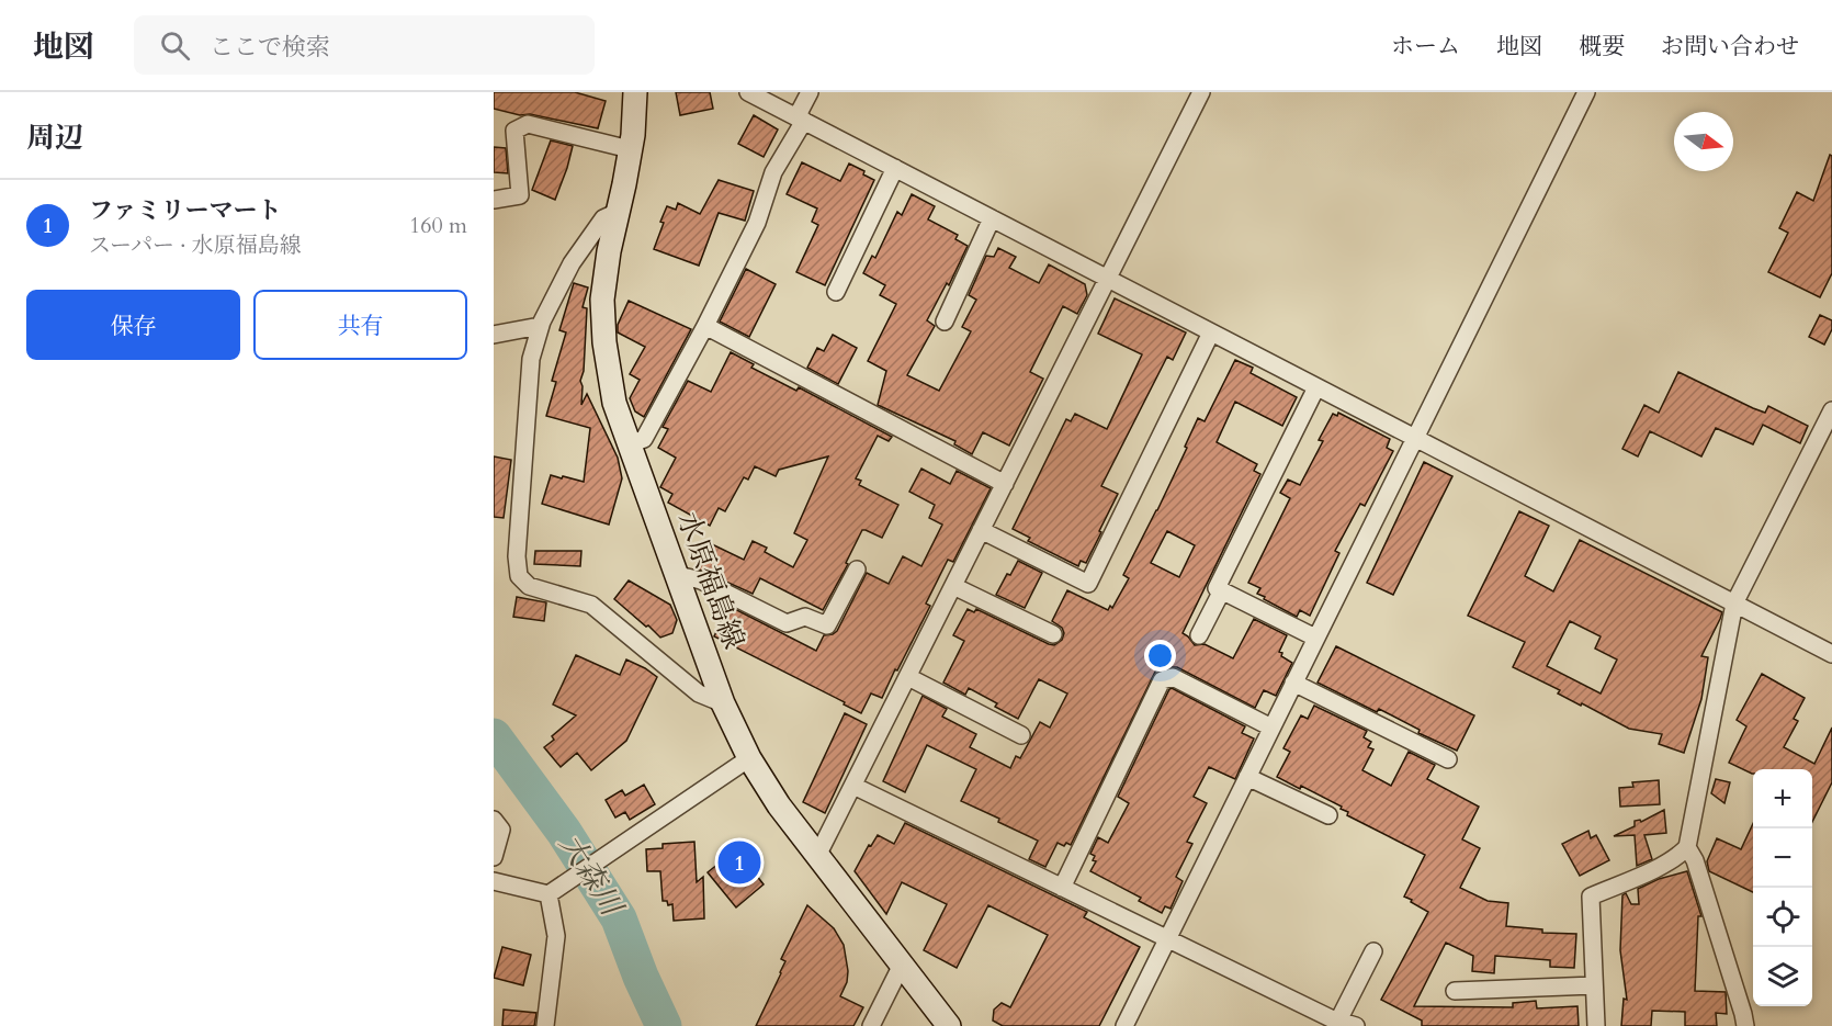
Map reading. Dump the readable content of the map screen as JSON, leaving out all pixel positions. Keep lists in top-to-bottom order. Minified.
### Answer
{"streets":{"main road":["水原福島線"]},"water":["大森川"],"north":"right","page":{"header":"地図","search":"ここで検索","nav":["ホーム","地図","概要","お問い合わせ"],"heading":"周辺","list":[{"mark":"1","name":"ファミリーマート","note":"スーパー · 水原福島線","value":"160 m"}],"buttons":["保存","共有"],"map_buttons":["+","−"],"pins":"1"}}
